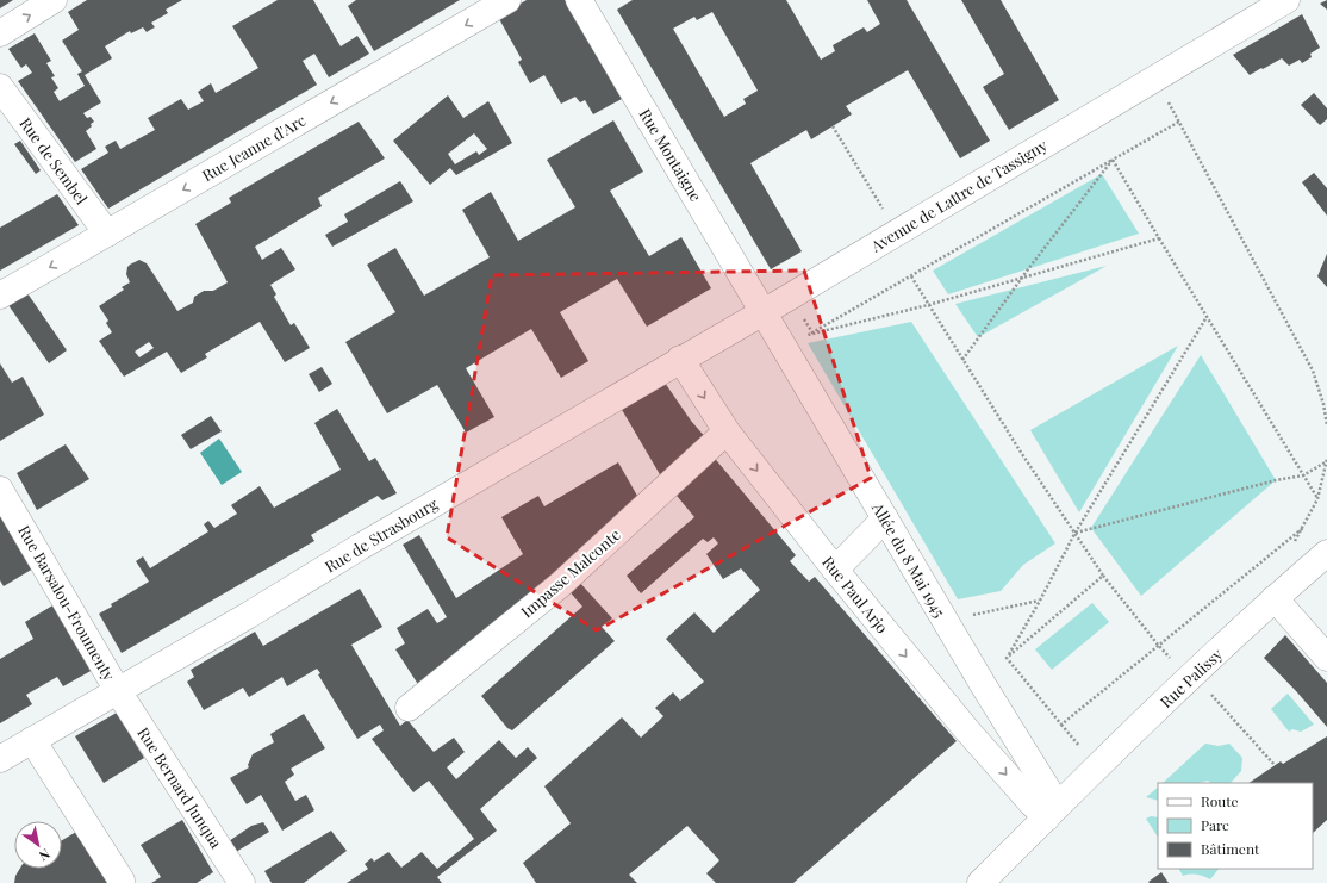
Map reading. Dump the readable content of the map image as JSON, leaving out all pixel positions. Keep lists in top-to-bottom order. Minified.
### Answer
{"streets":{"street":["Rue Jeanne d'Arc","Rue Montaigne","Rue de Sembel","Avenue de Lattre de Tassigny","Rue de Strasbourg","Allée du 8 Mai 1945","Impasse Malconte","Rue Paul Arjo","Rue Barsalou-Froumenty","Rue Palissy","Rue Bernard Junqua"]},"crossings":[["Rue Jeanne d'Arc","Rue de Sembel"],["Rue Montaigne","Avenue de Lattre de Tassigny"],["Rue Montaigne","Rue de Strasbourg"],["Rue Montaigne","Allée du 8 Mai 1945"],["Avenue de Lattre de Tassigny","Rue de Strasbourg"],["Avenue de Lattre de Tassigny","Allée du 8 Mai 1945"],["Rue de Strasbourg","Allée du 8 Mai 1945"],["Rue de Strasbourg","Rue Paul Arjo"],["Rue de Strasbourg","Rue Barsalou-Froumenty"],["Rue de Strasbourg","Rue Bernard Junqua"],["Allée du 8 Mai 1945","Rue Paul Arjo"],["Allée du 8 Mai 1945","Rue Palissy"],["Impasse Malconte","Rue Paul Arjo"],["Rue Paul Arjo","Rue Palissy"],["Rue Barsalou-Froumenty","Rue Bernard Junqua"]],"one_way":["Rue Jeanne d'Arc","Rue Paul Arjo"],"legend":["Route","Parc","Bâtiment"],"north":"bottom right"}
